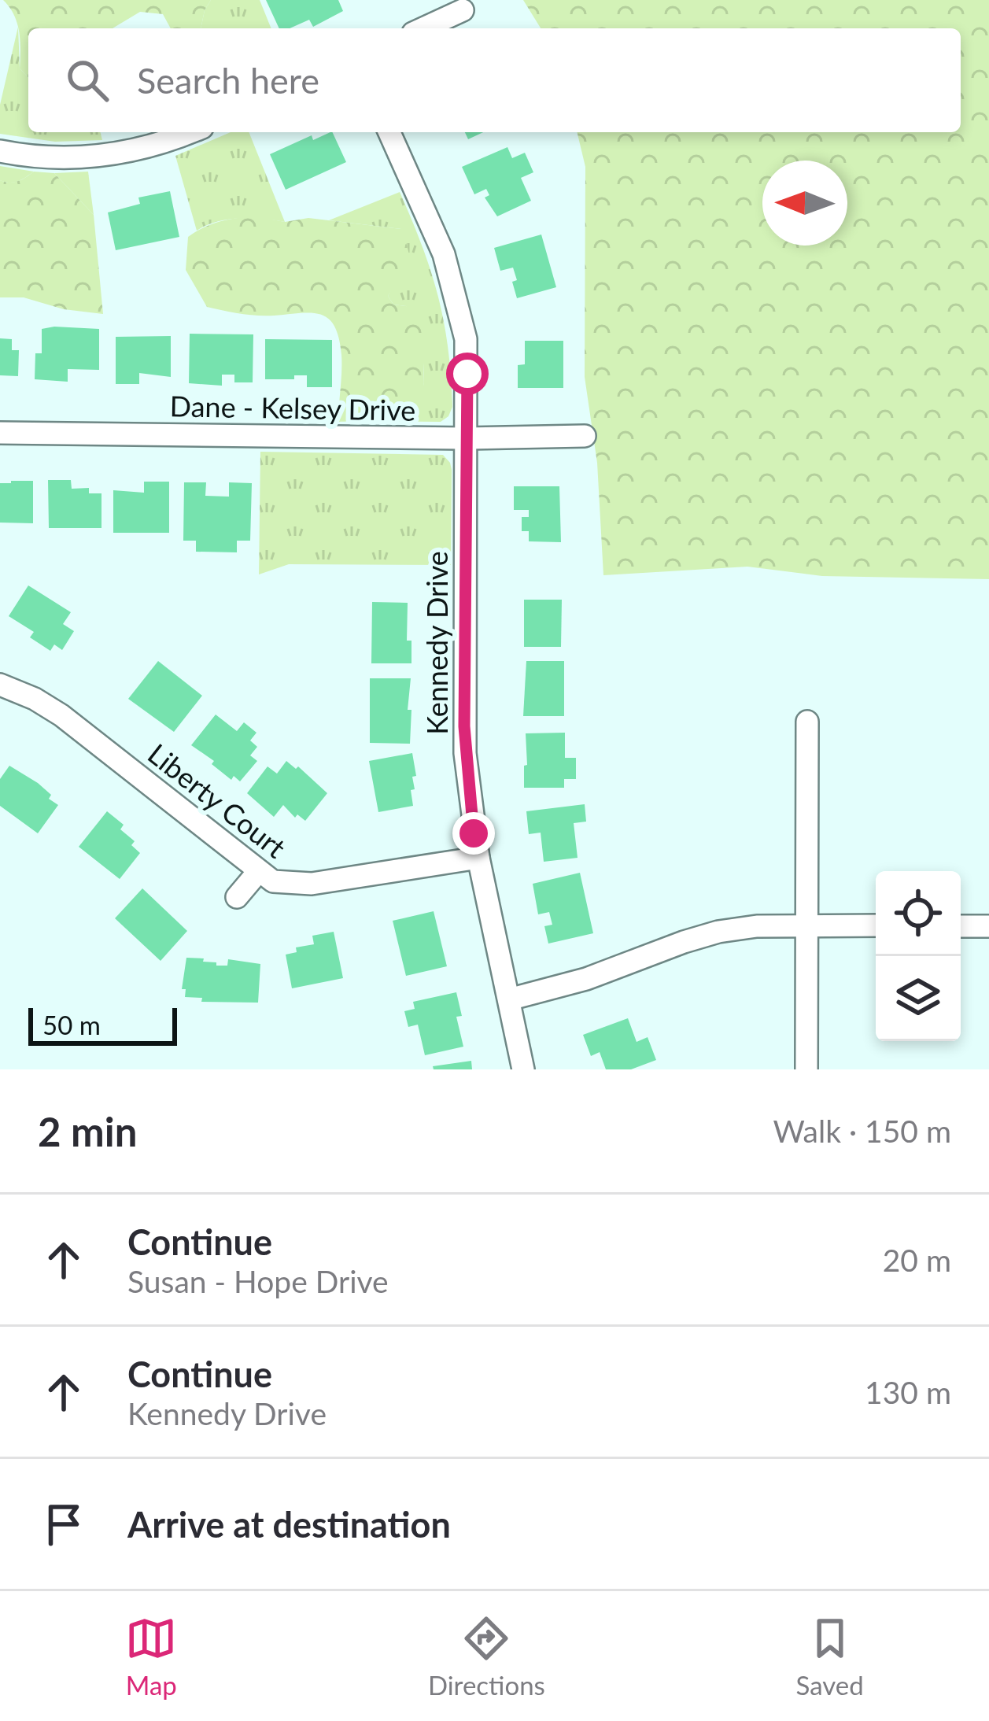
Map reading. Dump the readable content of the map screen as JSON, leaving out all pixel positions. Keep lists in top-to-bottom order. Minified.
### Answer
{"streets":{"street":["Dane - Kelsey Drive","Kennedy Drive","Liberty Court"]},"crossings":[["Dane - Kelsey Drive","Kennedy Drive"],["Kennedy Drive","Liberty Court"]],"scale_bar":"50 m","north":"left","page":{"search":"Search here","scale":"50 m","heading":["2 min","Walk · 150 m"],"list":[["Continue","Susan - Hope Drive","20 m"],["Continue","Kennedy Drive","130 m"],"Arrive at destination"],"nav":["Map","Directions","Saved"]}}
